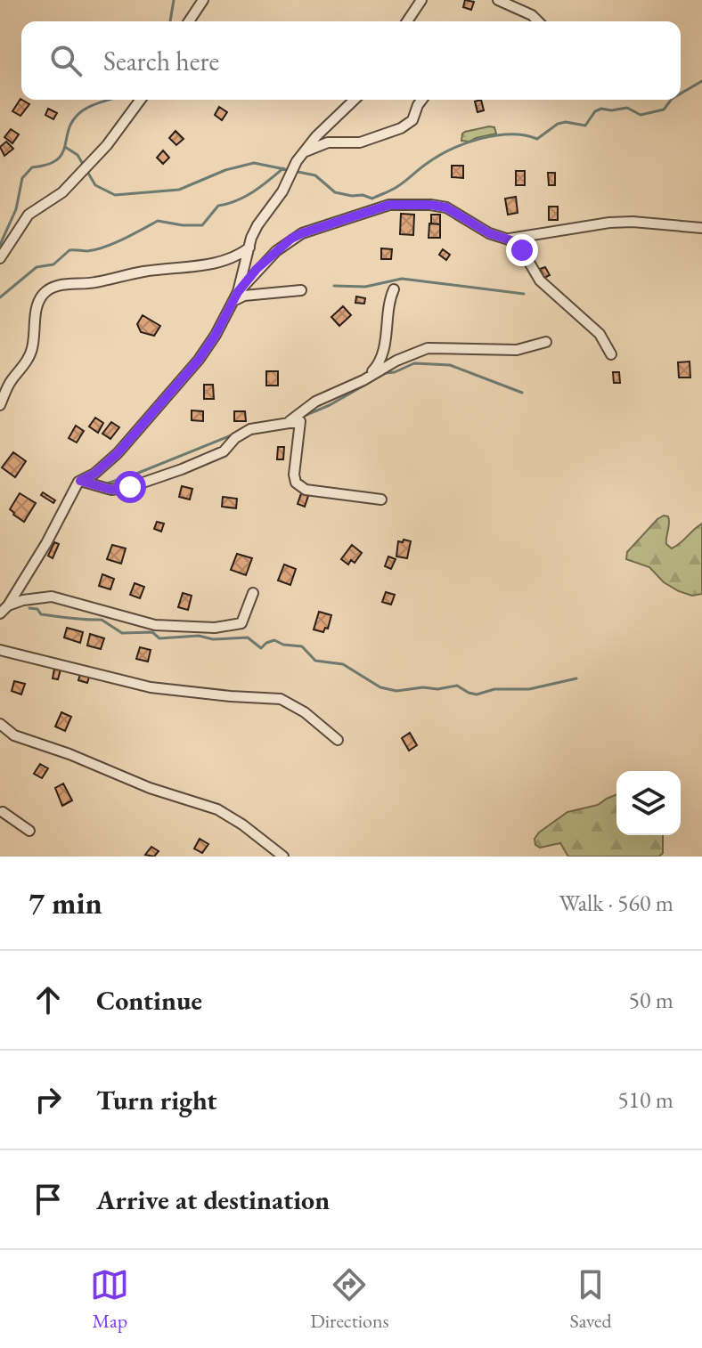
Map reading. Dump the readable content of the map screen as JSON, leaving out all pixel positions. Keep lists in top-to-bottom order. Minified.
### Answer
{"page":{"search":"Search here","heading":["7 min","Walk · 560 m"],"list":[["Continue","50 m"],["Turn right","510 m"],"Arrive at destination"],"nav":["Map","Directions","Saved"]}}
